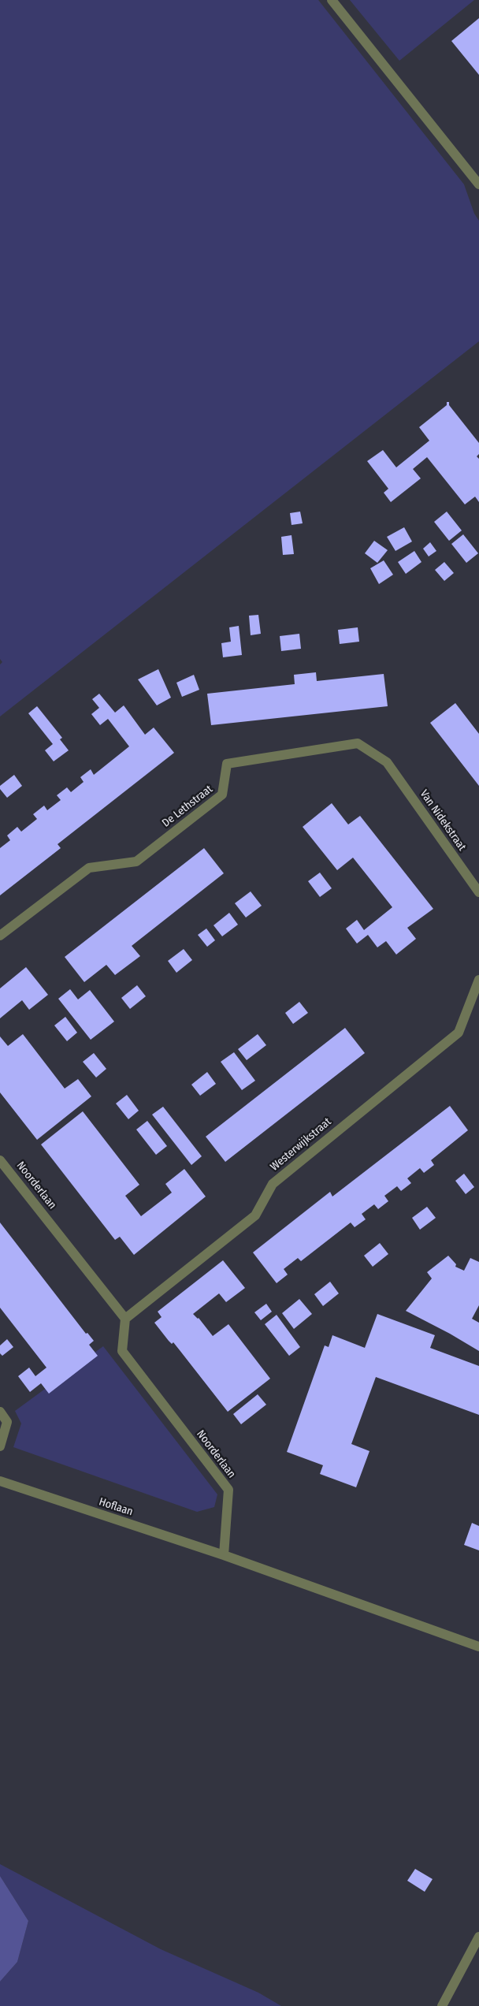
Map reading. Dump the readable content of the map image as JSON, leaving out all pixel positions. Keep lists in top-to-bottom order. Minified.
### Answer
{"streets":{"street":["De Lethstraat","Van Nidekstraat","Westerwijkstraat","Noorderlaan","Hoflaan"]},"crossings":[["De Lethstraat","Van Nidekstraat"],["Westerwijkstraat","Noorderlaan"],["Noorderlaan","Hoflaan"]]}
